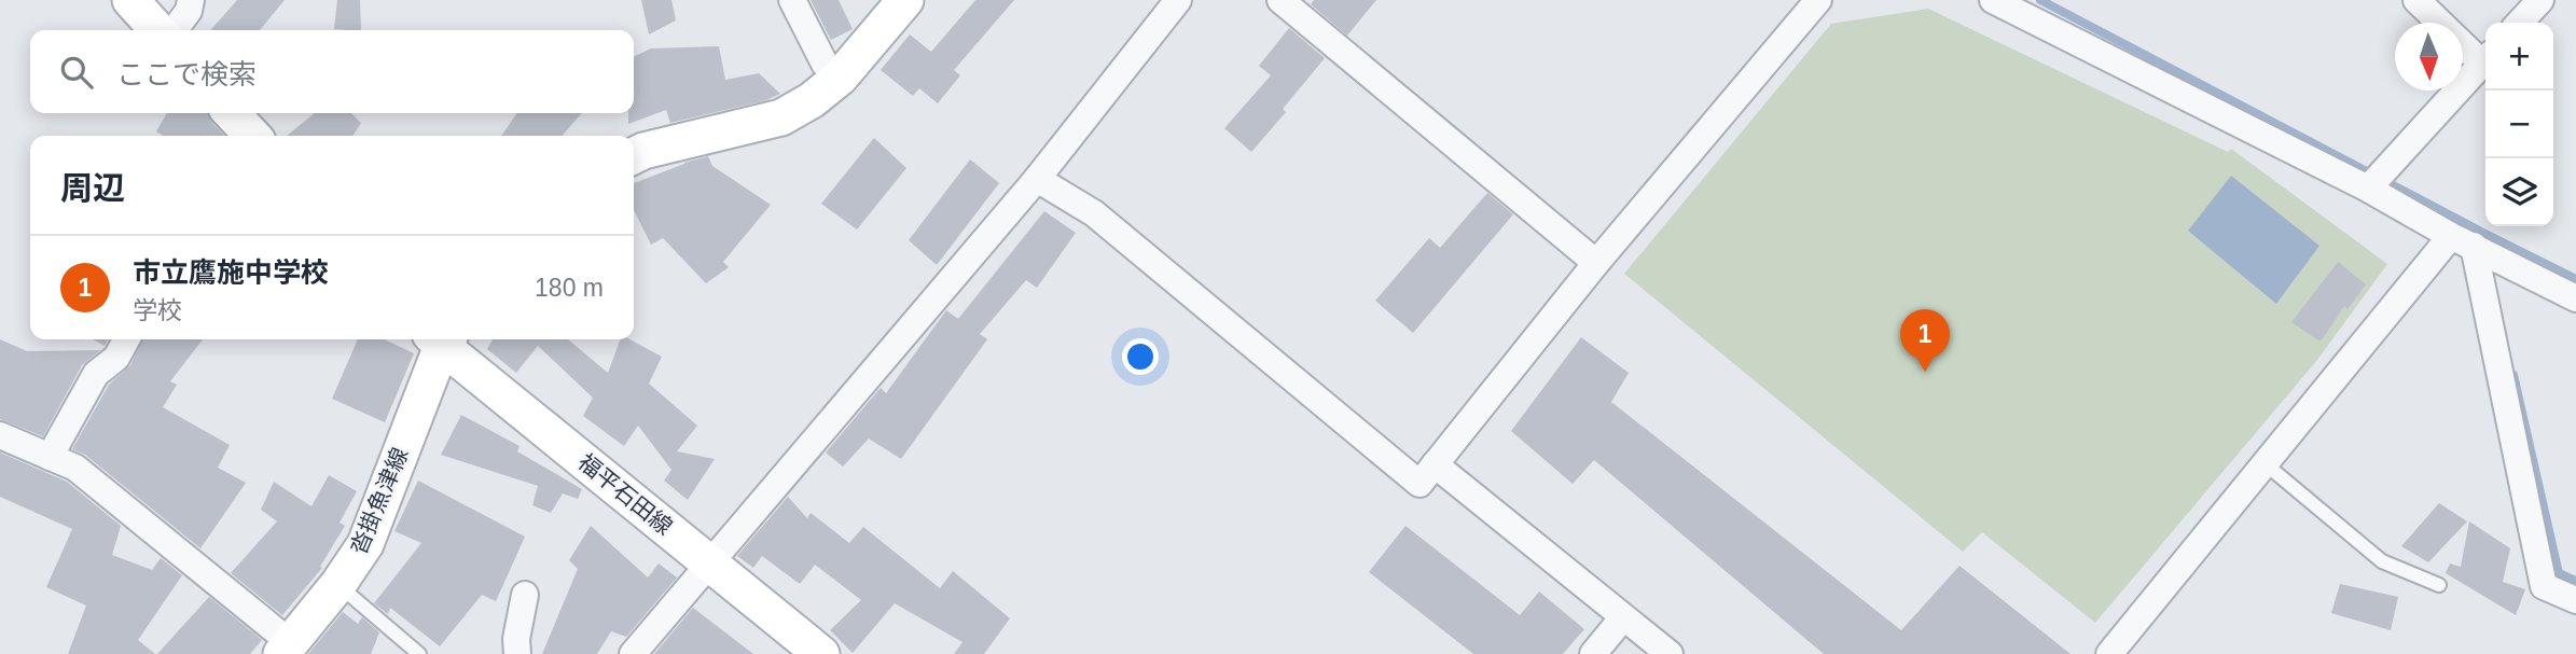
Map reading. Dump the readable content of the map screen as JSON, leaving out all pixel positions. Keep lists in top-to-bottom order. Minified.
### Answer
{"streets":{"main road":["福平石田線","沓掛魚津線"]},"north":"bottom","page":{"map_buttons":["+","−"],"search":"ここで検索","heading":"周辺","list":[{"mark":"1","name":"市立鷹施中学校","note":"学校","value":"180 m"}],"pins":"1"}}
